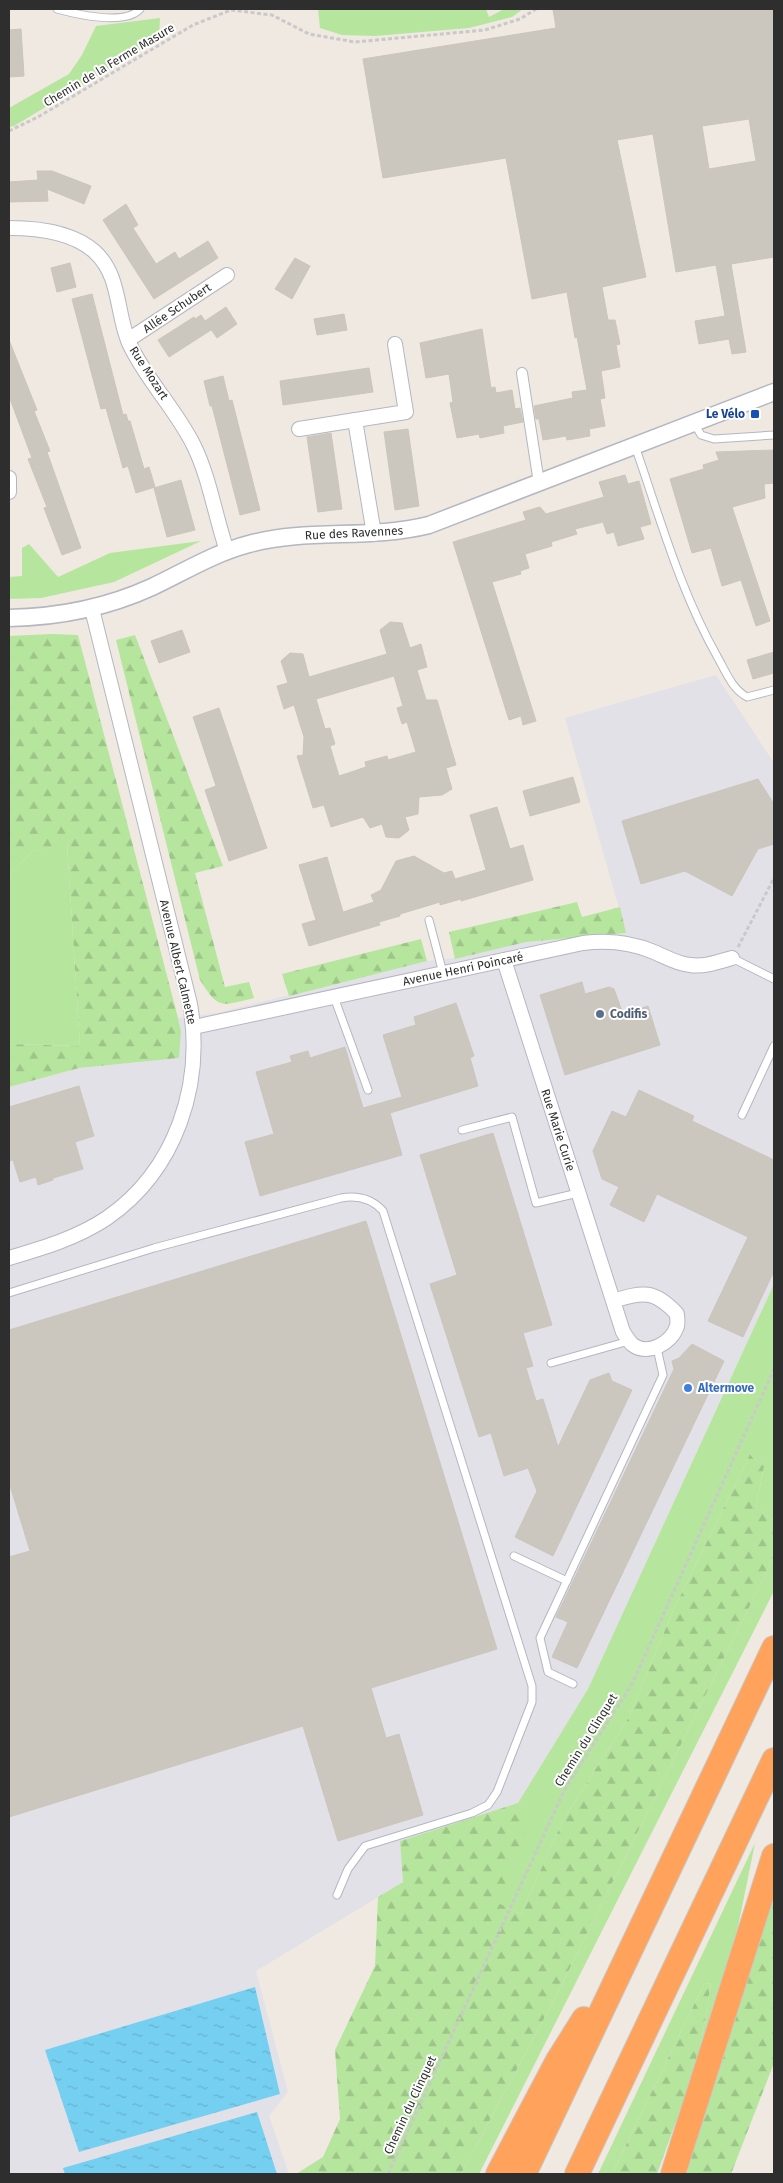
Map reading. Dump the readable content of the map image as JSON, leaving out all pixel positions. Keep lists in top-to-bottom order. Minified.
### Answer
{"streets":{"street":["Allée Schubert","Rue Mozart","Rue des Ravennes","Avenue Albert Calmette","Avenue Henri Poincaré","Rue Marie Curie"],"path":["Chemin de la Ferme Masure","Chemin du Clinquet"]},"crossings":[["Allée Schubert","Rue Mozart"],["Rue Mozart","Rue des Ravennes"],["Rue des Ravennes","Avenue Albert Calmette"],["Avenue Albert Calmette","Avenue Henri Poincaré"],["Avenue Henri Poincaré","Rue Marie Curie"]],"places":{"transit":["Le Vélo"],"other":["Codifis","Altermove"]}}
